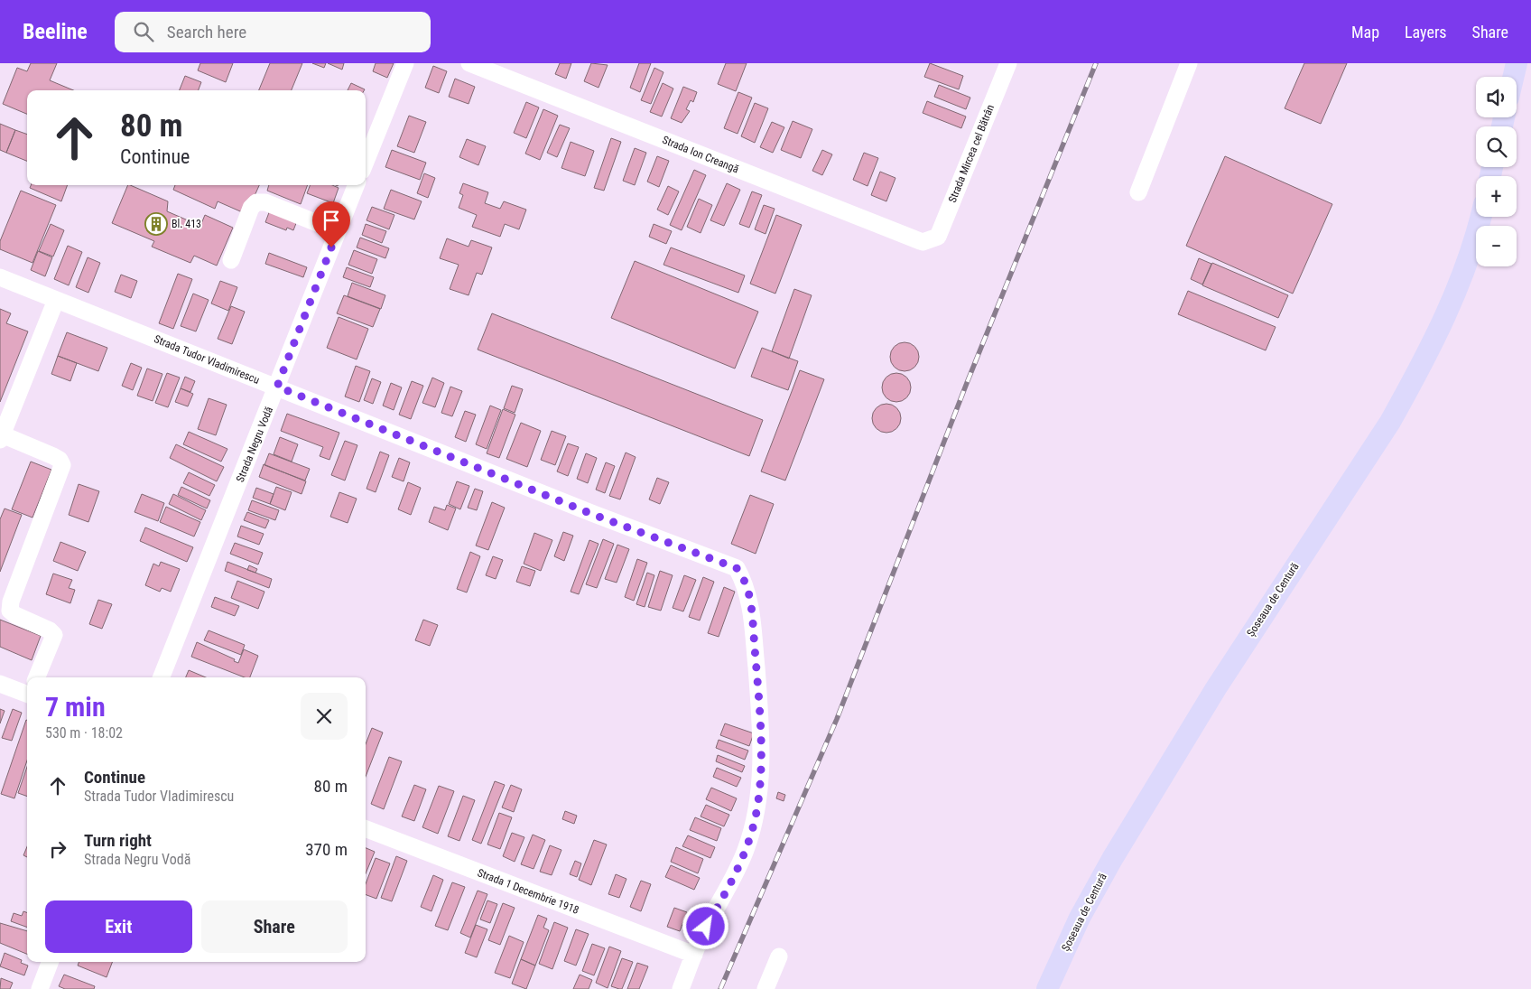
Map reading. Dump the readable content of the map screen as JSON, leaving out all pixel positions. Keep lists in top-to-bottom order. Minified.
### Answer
{"streets":{"main road":["Șoseaua de Centură"],"street":["Strada Mircea cel Bătrân","Strada Ion Creangă","Strada Tudor Vladimirescu","Strada Negru Vodă","Strada 1 Decembrie 1918"]},"crossings":[["Strada Mircea cel Bătrân","Strada Ion Creangă"],["Strada Tudor Vladimirescu","Strada Negru Vodă"],["Strada Tudor Vladimirescu","Strada 1 Decembrie 1918"]],"places":{"building":["Bl. 413"]},"page":{"header":"Beeline","search":"Search here","nav":["Map","Layers","Share"],"map_buttons":["+","−"],"turn":["80 m","Continue"],"heading":["7 min","530 m · 18:02"],"list":[{"name":"Continue","note":"Strada Tudor Vladimirescu","value":"80 m"},{"name":"Turn right","note":"Strada Negru Vodă","value":"370 m"}],"buttons":["Exit","Share"]}}
